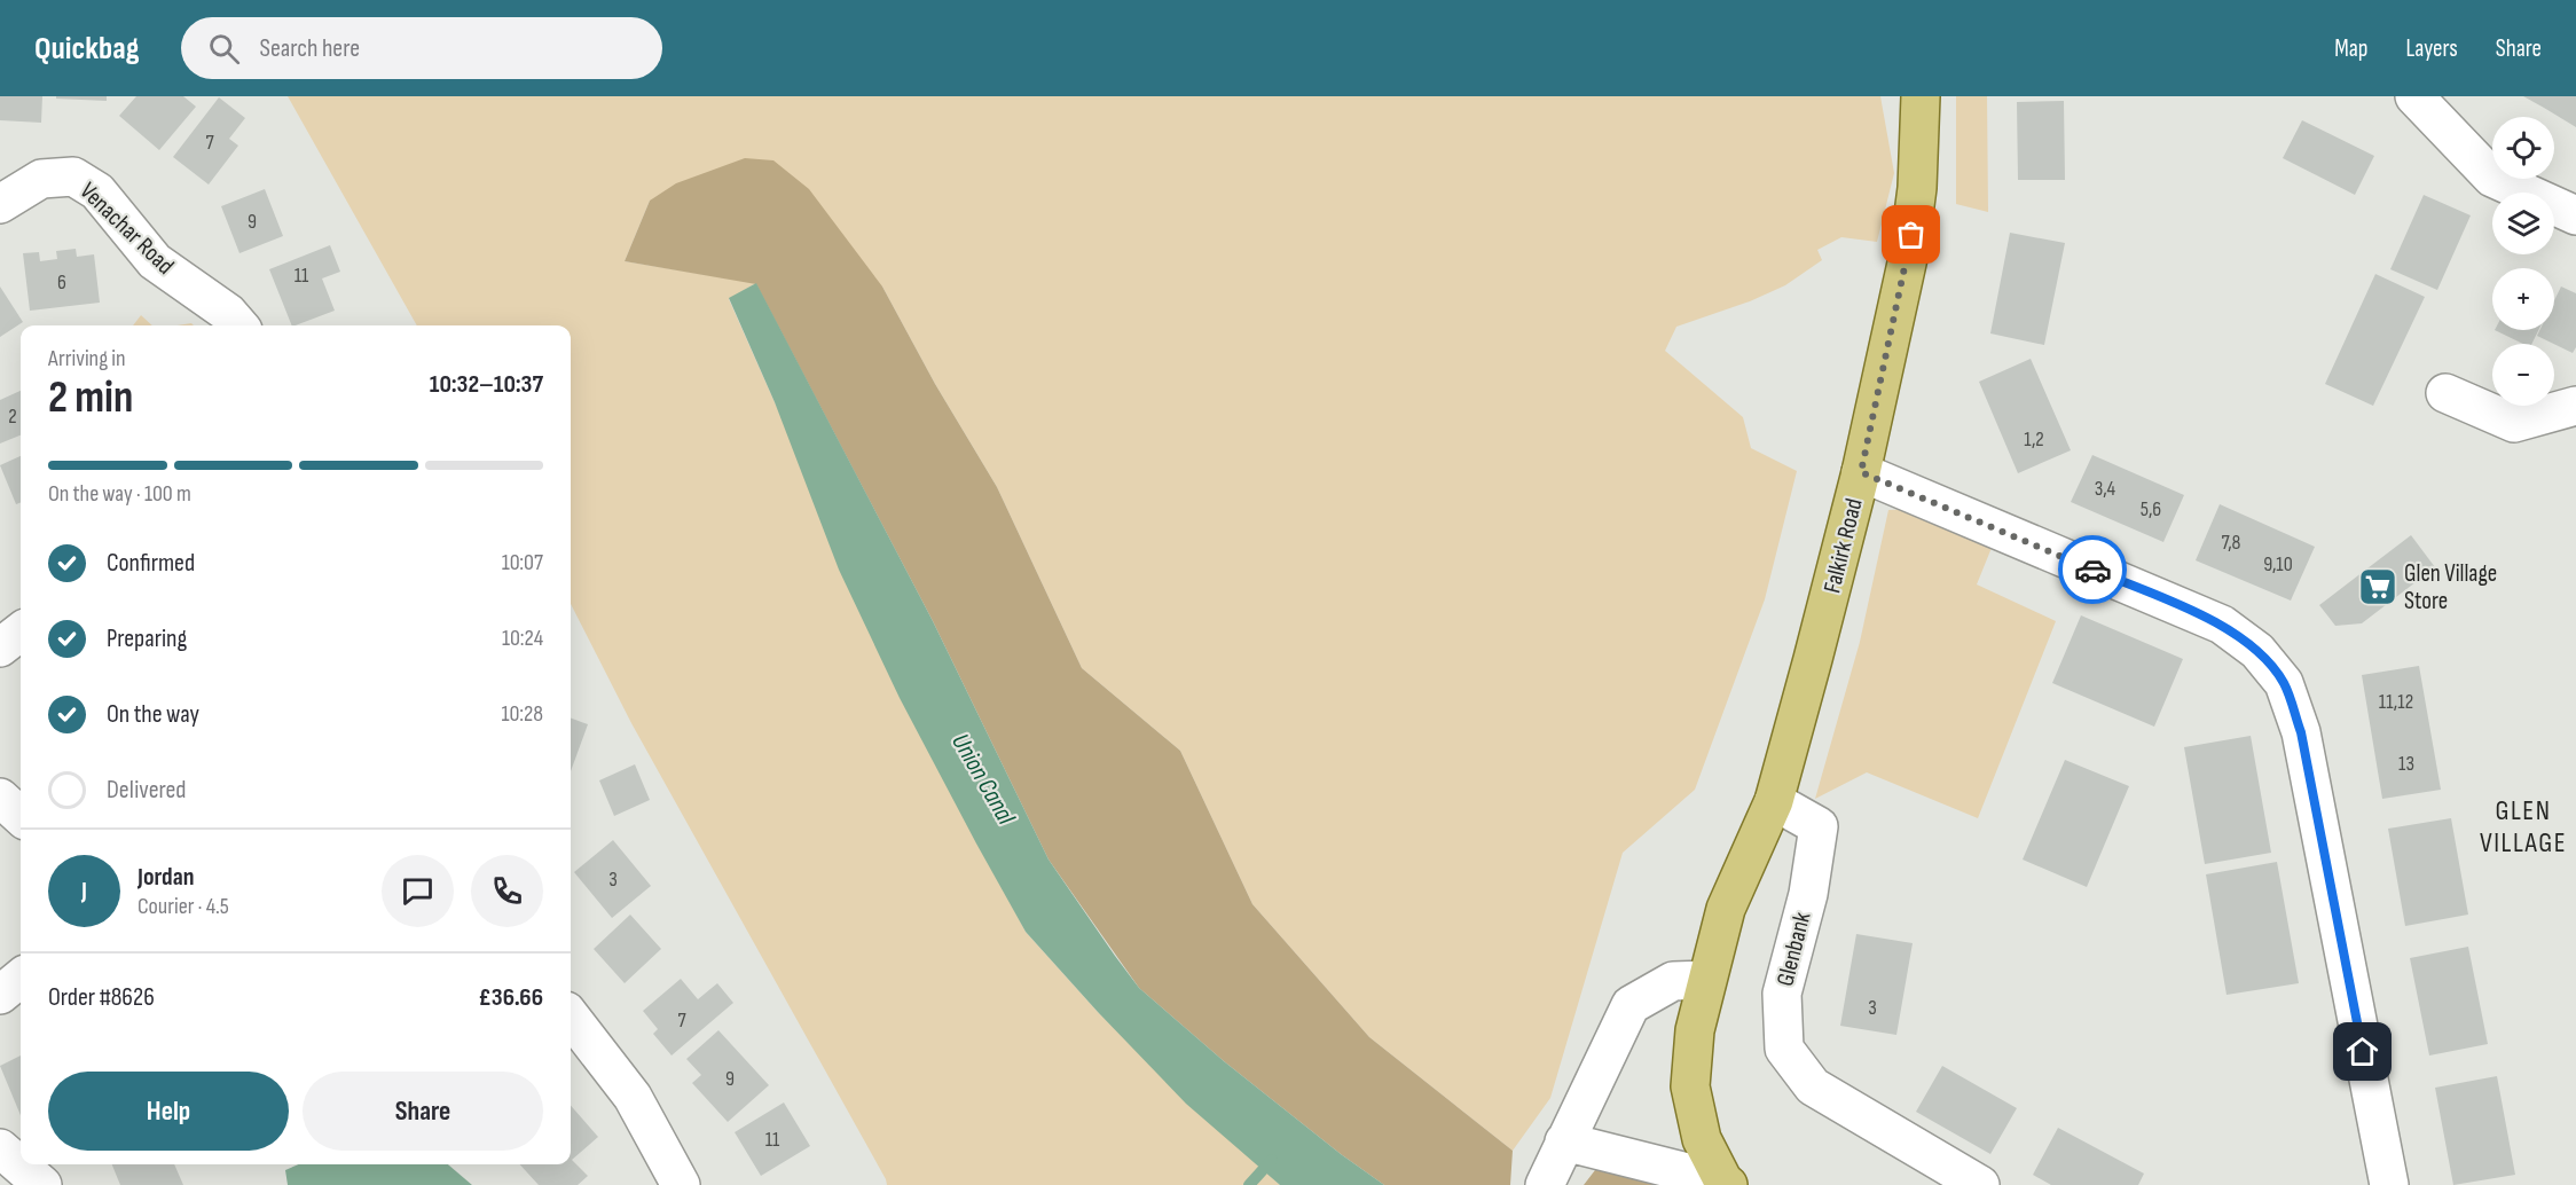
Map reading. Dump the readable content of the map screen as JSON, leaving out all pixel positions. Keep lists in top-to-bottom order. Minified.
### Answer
{"streets":{"main road":["Falkirk Road"],"street":["Venachar Road","Glenbank"]},"crossings":[["Falkirk Road","Glenbank"]],"districts":["GLEN VILLAGE"],"water":["Union Canal"],"places":{"supermarket":["Glen Village Store"]},"house_numbers":["7","9","11","6","2","1,2","3,4","5,6","7,8","9,10","11,12","13","3","3","7","9","11"],"page":{"header":"Quickbag","search":"Search here","nav":["Map","Layers","Share"],"map_buttons":["+","−"],"heading":["2 min","Arriving in","10:32–10:37"],"panel":["Jordan","Courier · 4.5","Order #8626","£36.66"],"bar":"On the way · 100 m","list":[["Confirmed","10:07"],["Preparing","10:24"],["On the way","10:28"],"Delivered"],"round":"J","buttons":["Help","Share"]}}
